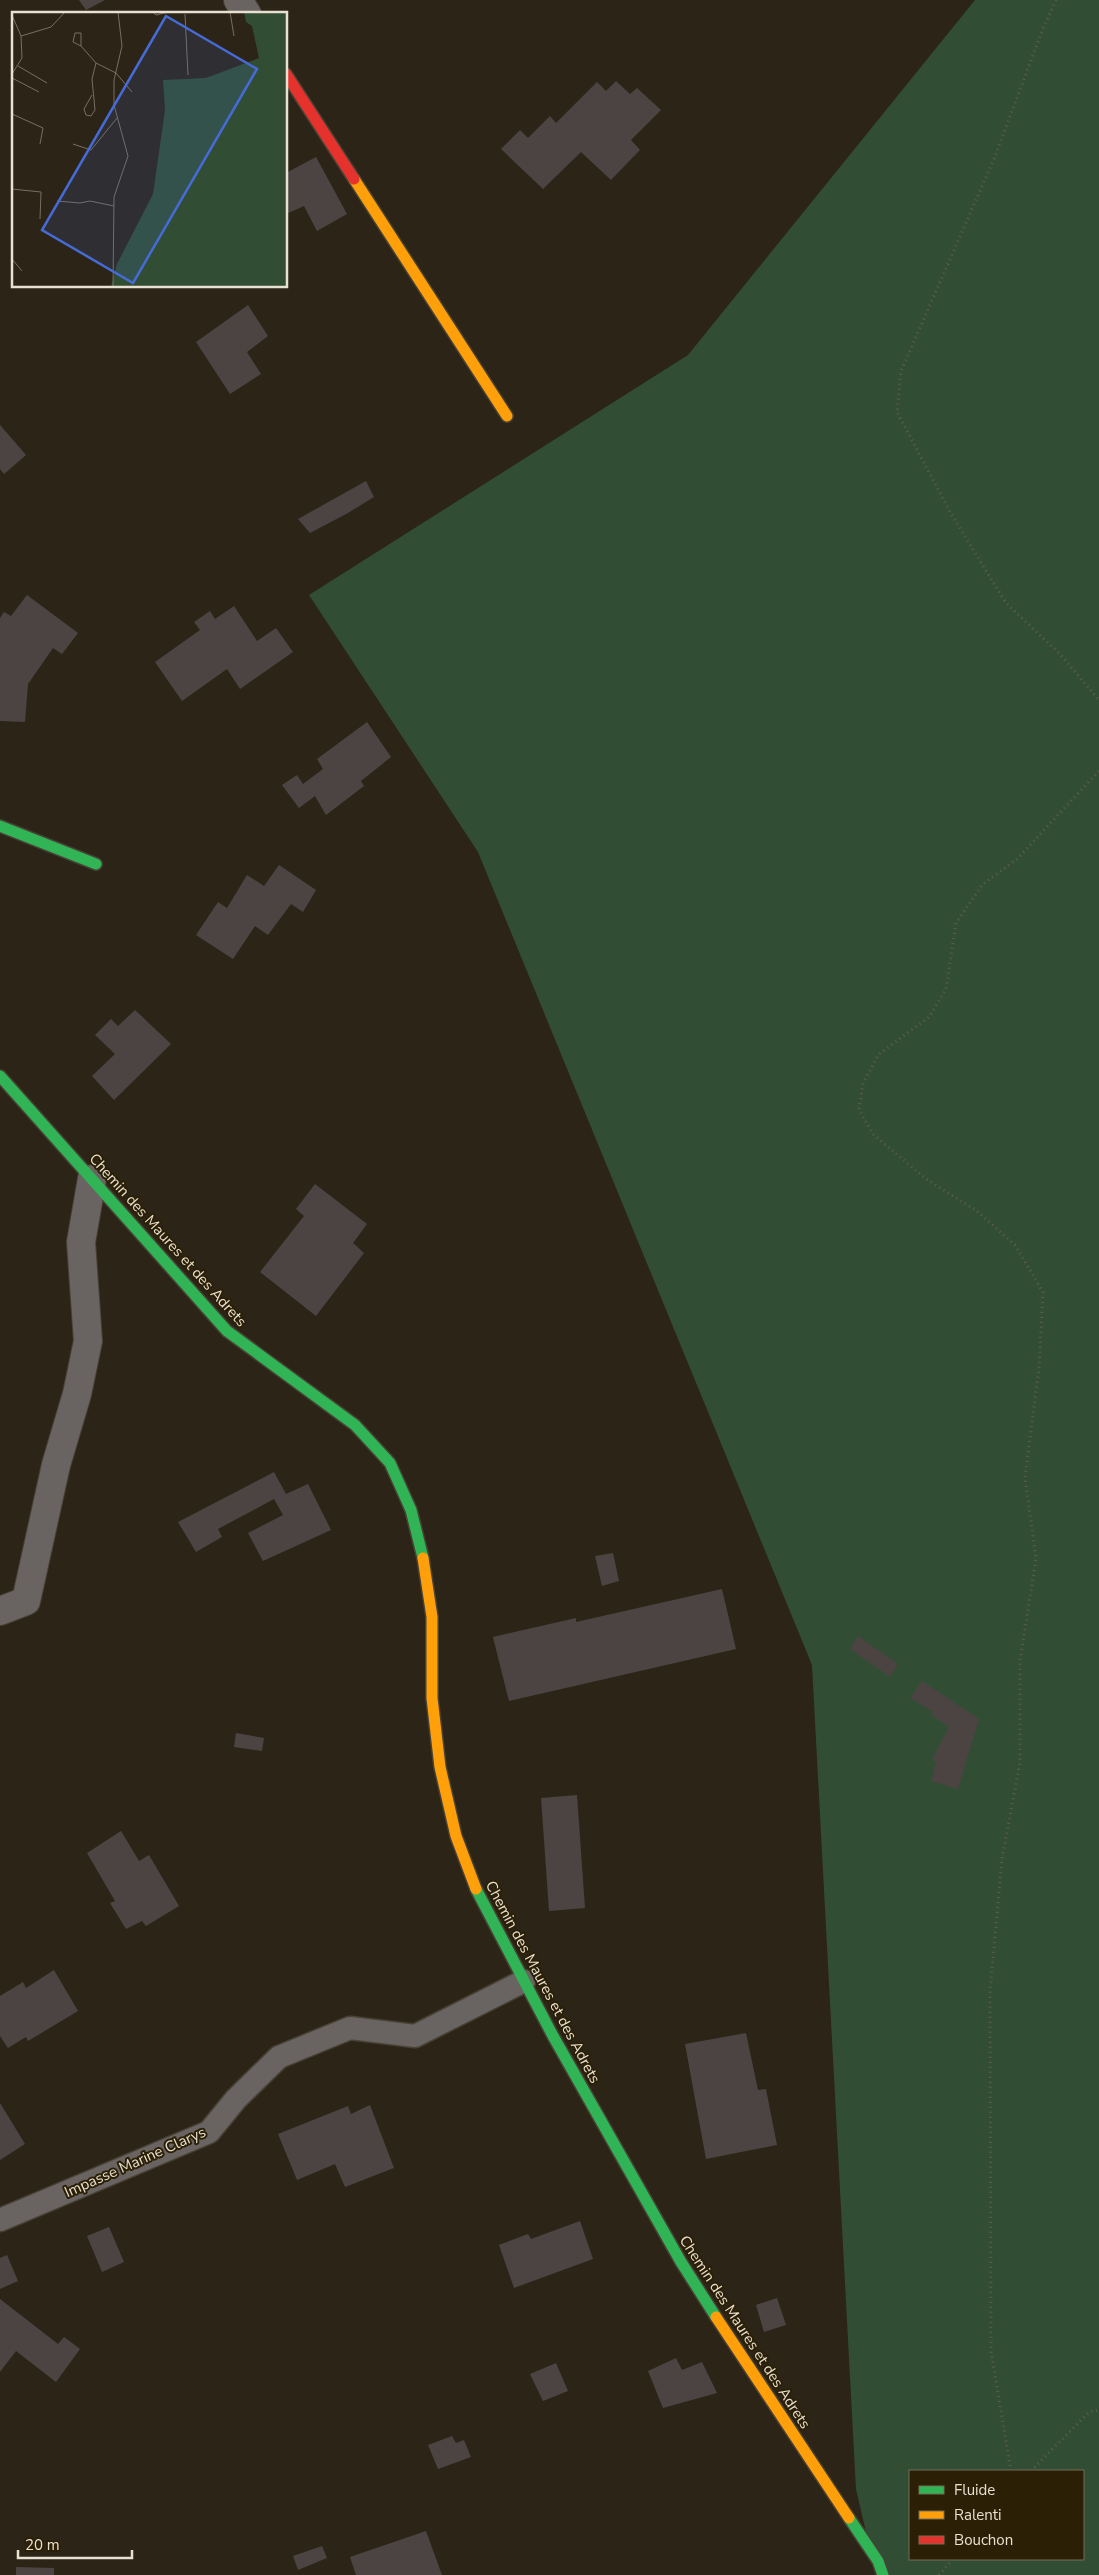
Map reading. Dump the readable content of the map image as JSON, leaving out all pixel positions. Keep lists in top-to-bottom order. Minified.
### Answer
{"streets":{"street":["Chemin des Maures et des Adrets"],"lane":["Impasse Marine Clarys"]},"crossings":[["Chemin des Maures et des Adrets","Impasse Marine Clarys"]],"legend":["Fluide","Ralenti","Bouchon"],"scale_bar":"20 m"}
